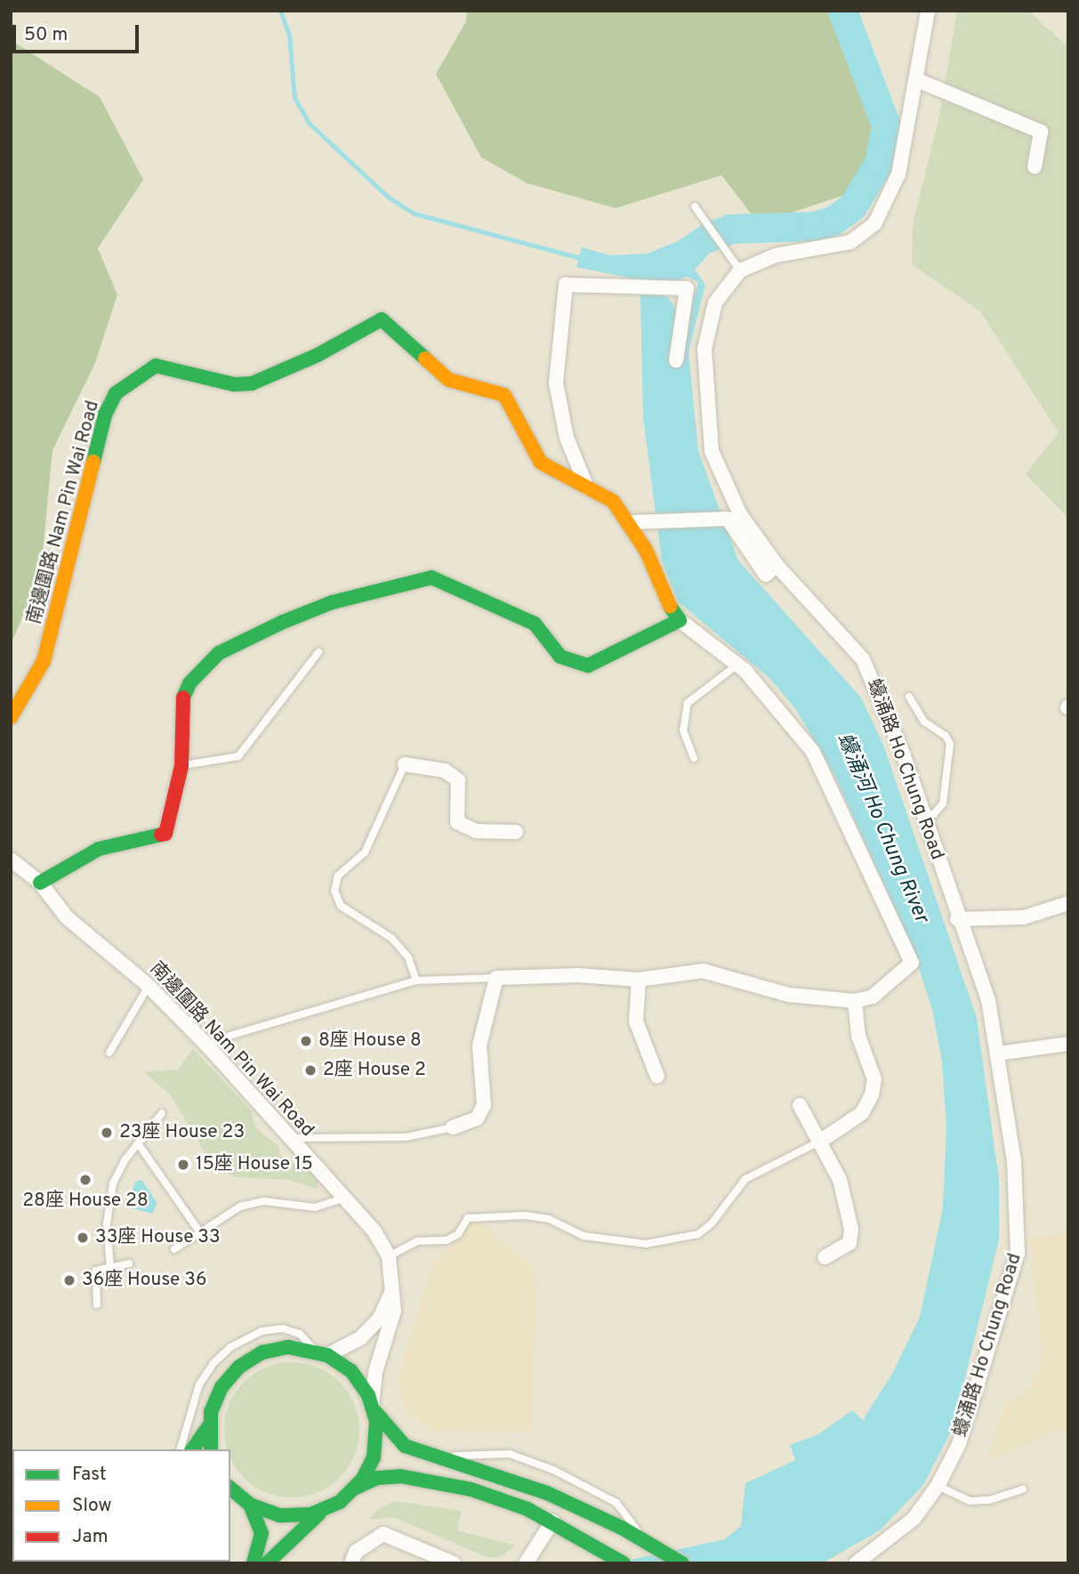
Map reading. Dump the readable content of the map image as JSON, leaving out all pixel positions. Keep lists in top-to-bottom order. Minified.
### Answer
{"streets":{"street":["南邊圍路 Nam Pin Wai Road","蠔涌路 Ho Chung Road"]},"water":["蠔涌河 Ho Chung River"],"places":["8座 House 8","2座 House 2","23座 House 23","15座 House 15","28座 House 28","33座 House 33","36座 House 36"],"legend":["Fast","Slow","Jam"],"scale_bar":"50 m"}
